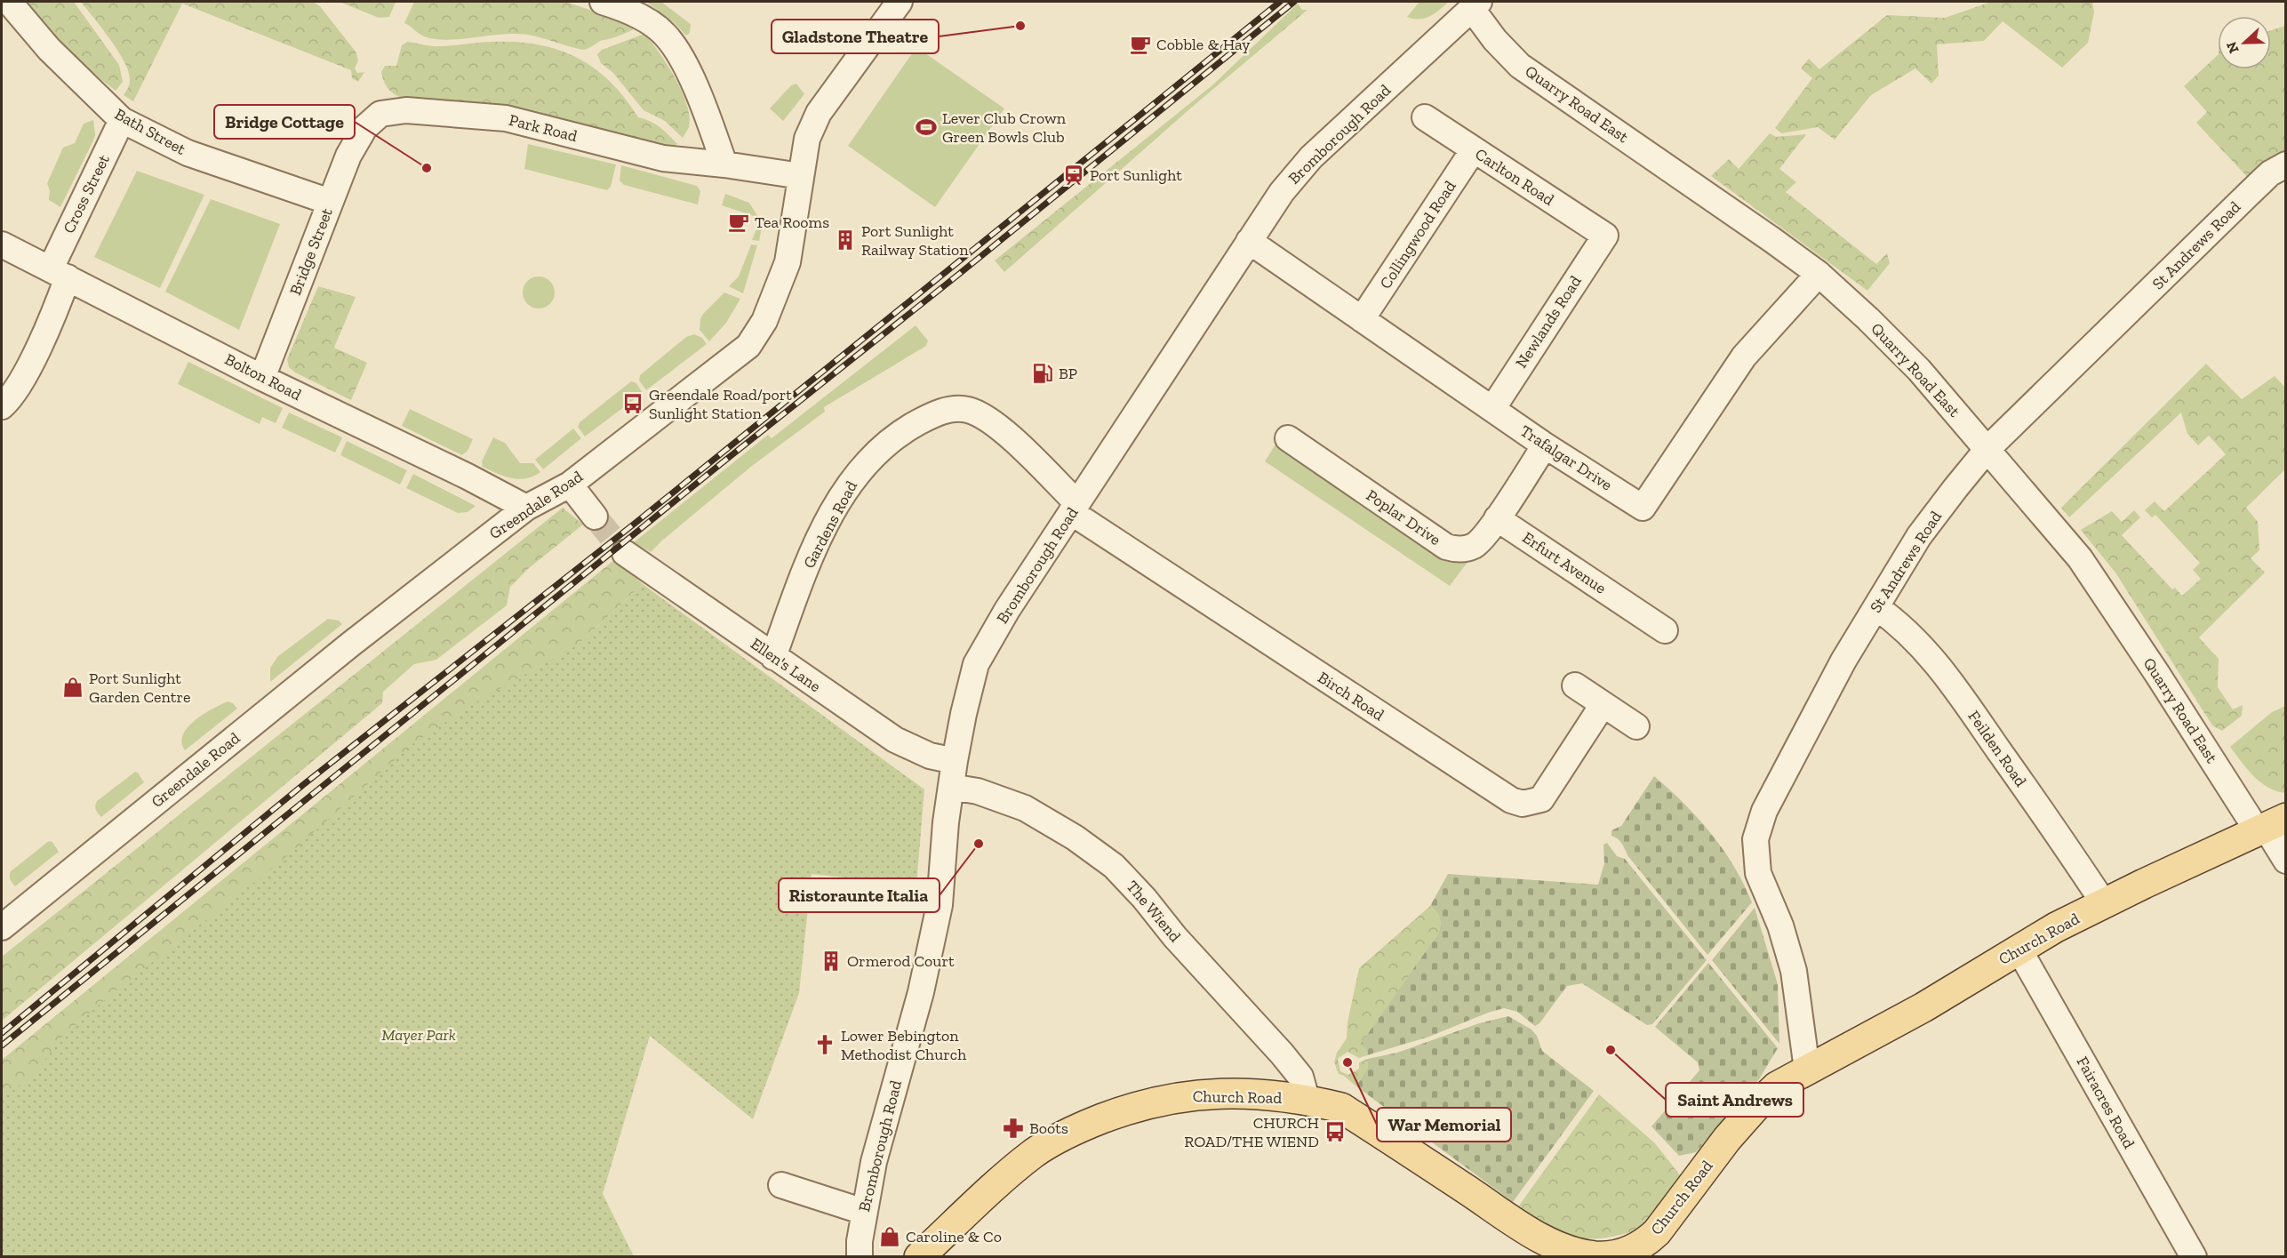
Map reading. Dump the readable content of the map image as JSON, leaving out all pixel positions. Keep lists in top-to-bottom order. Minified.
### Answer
{"streets":{"main road":["Church Road"],"street":["Quarry Road East","Park Road","Bath Street","Bromborough Road","Carlton Road","Cross Street","Collingwood Road","St Andrews Road","Bridge Street","Newlands Road","Bolton Road","Trafalgar Drive","Greendale Road","Poplar Drive","Gardens Road","Erfurt Avenue","Ellen's Lane","Birch Road","Feilden Road","The Wiend","Fairacres Road"]},"crossings":[["Quarry Road East","Bromborough Road"],["Quarry Road East","St Andrews Road"],["Quarry Road East","Trafalgar Drive"],["Quarry Road East","Church Road"],["Park Road","Bridge Street"],["Park Road","Greendale Road"],["Bath Street","Cross Street"],["Bath Street","Bridge Street"],["Bromborough Road","Trafalgar Drive"],["Bromborough Road","Gardens Road"],["Bromborough Road","Ellen's Lane"],["Bromborough Road","Birch Road"],["Bromborough Road","The Wiend"],["Carlton Road","Collingwood Road"],["Carlton Road","Newlands Road"],["Cross Street","Bolton Road"],["Collingwood Road","Trafalgar Drive"],["St Andrews Road","Feilden Road"],["St Andrews Road","Church Road"],["Bridge Street","Bolton Road"],["Newlands Road","Trafalgar Drive"],["Bolton Road","Greendale Road"],["Trafalgar Drive","Poplar Drive"],["Poplar Drive","Erfurt Avenue"],["Gardens Road","Ellen's Lane"],["Gardens Road","Birch Road"],["Feilden Road","Church Road"],["The Wiend","Church Road"],["Church Road","Fairacres Road"]],"parks":["Mayer Park"],"places":{"other":["Gladstone Theatre","Bridge Cottage","Ristoraunte Italia","Saint Andrews","War Memorial"],"cafe":["Cobble & Hay","Tea Rooms"],"sports":["Lever Club Crown Green Bowls Club"],"station":["Port Sunlight"],"building":["Port Sunlight Railway Station","Ormerod Court"],"fuel station":["BP"],"bus stop":["Greendale Road/port Sunlight Station","CHURCH ROAD/THE WIEND"],"shop":["Port Sunlight Garden Centre","Caroline & Co"],"church":["Lower Bebington Methodist Church"],"pharmacy":["Boots"]},"north":"left"}
